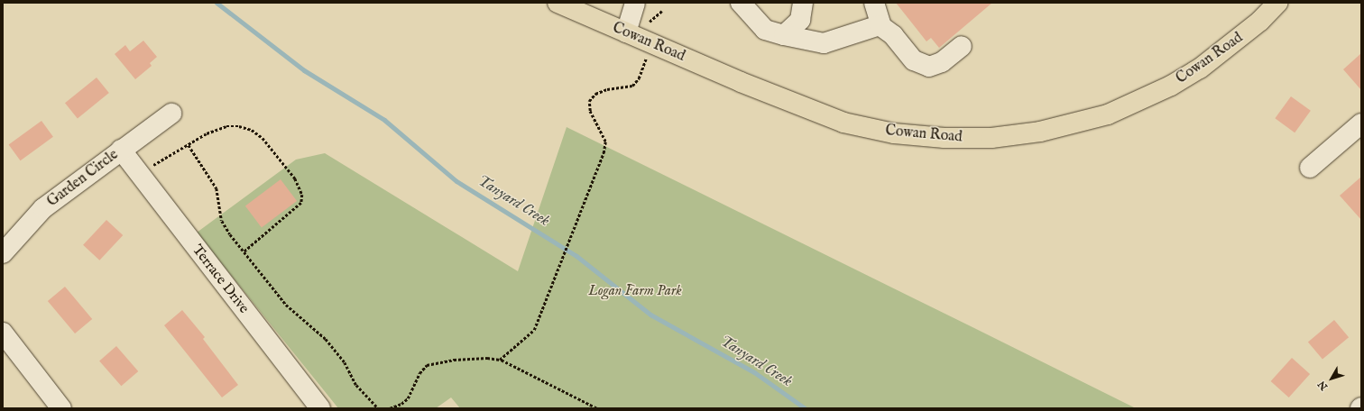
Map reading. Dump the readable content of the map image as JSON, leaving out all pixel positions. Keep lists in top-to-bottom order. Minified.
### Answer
{"streets":{"main road":["Cowan Road"],"street":["Garden Circle","Terrace Drive"]},"crossings":[["Garden Circle","Terrace Drive"]],"water":["Tanyard Creek"],"parks":["Logan Farm Park"],"north":"bottom left"}
